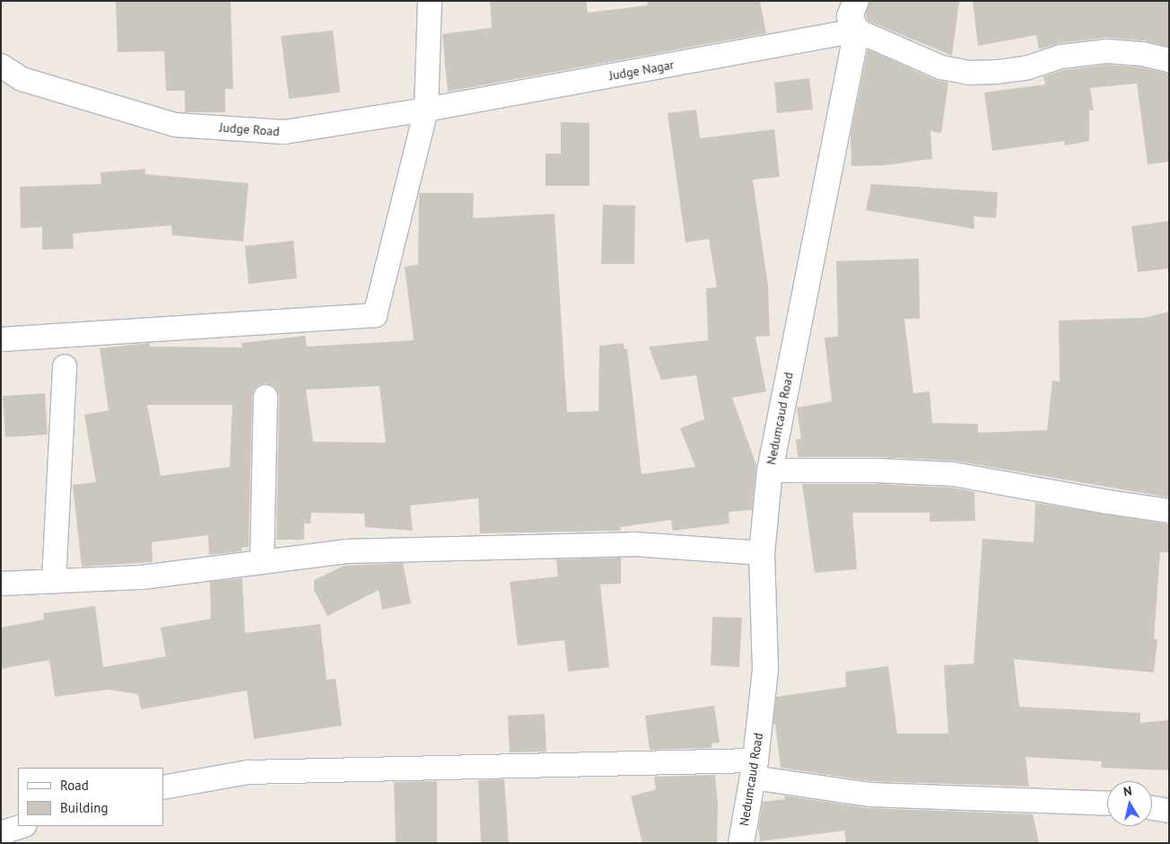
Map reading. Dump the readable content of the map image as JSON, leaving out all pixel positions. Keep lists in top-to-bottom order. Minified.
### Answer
{"streets":{"main road":["Nedumcaud Road"],"street":["Judge Nagar","Judge Road"]},"crossings":[["Judge Nagar","Judge Road"],["Judge Nagar","Nedumcaud Road"]],"legend":["Road","Building"],"north":"top"}
